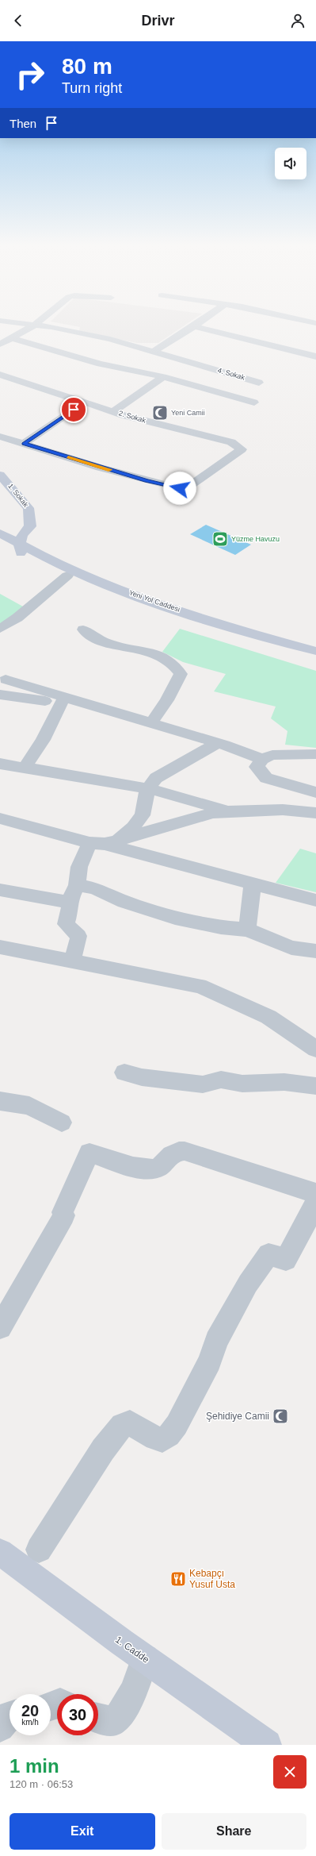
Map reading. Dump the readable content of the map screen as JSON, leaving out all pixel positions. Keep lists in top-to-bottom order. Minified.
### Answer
{"streets":{"main road":["1. Sokak","Yeni Yol Caddesi","1. Cadde"],"street":["4. Sokak","2. Sokak"]},"crossings":[["1. Sokak","Yeni Yol Caddesi"]],"places":{"mosque":["Yeni Camii","Şehidiye Camii"],"sports":["Yüzme Havuzu"],"restaurant":["Kebapçı Yusuf Usta"]},"page":{"header":"Drivr","turn":["80 m","Turn right"],"then":"Then","speed":"20 km/h","limit":"30","heading":["1 min","120 m · 06:53"],"buttons":["Exit","Share"]}}
